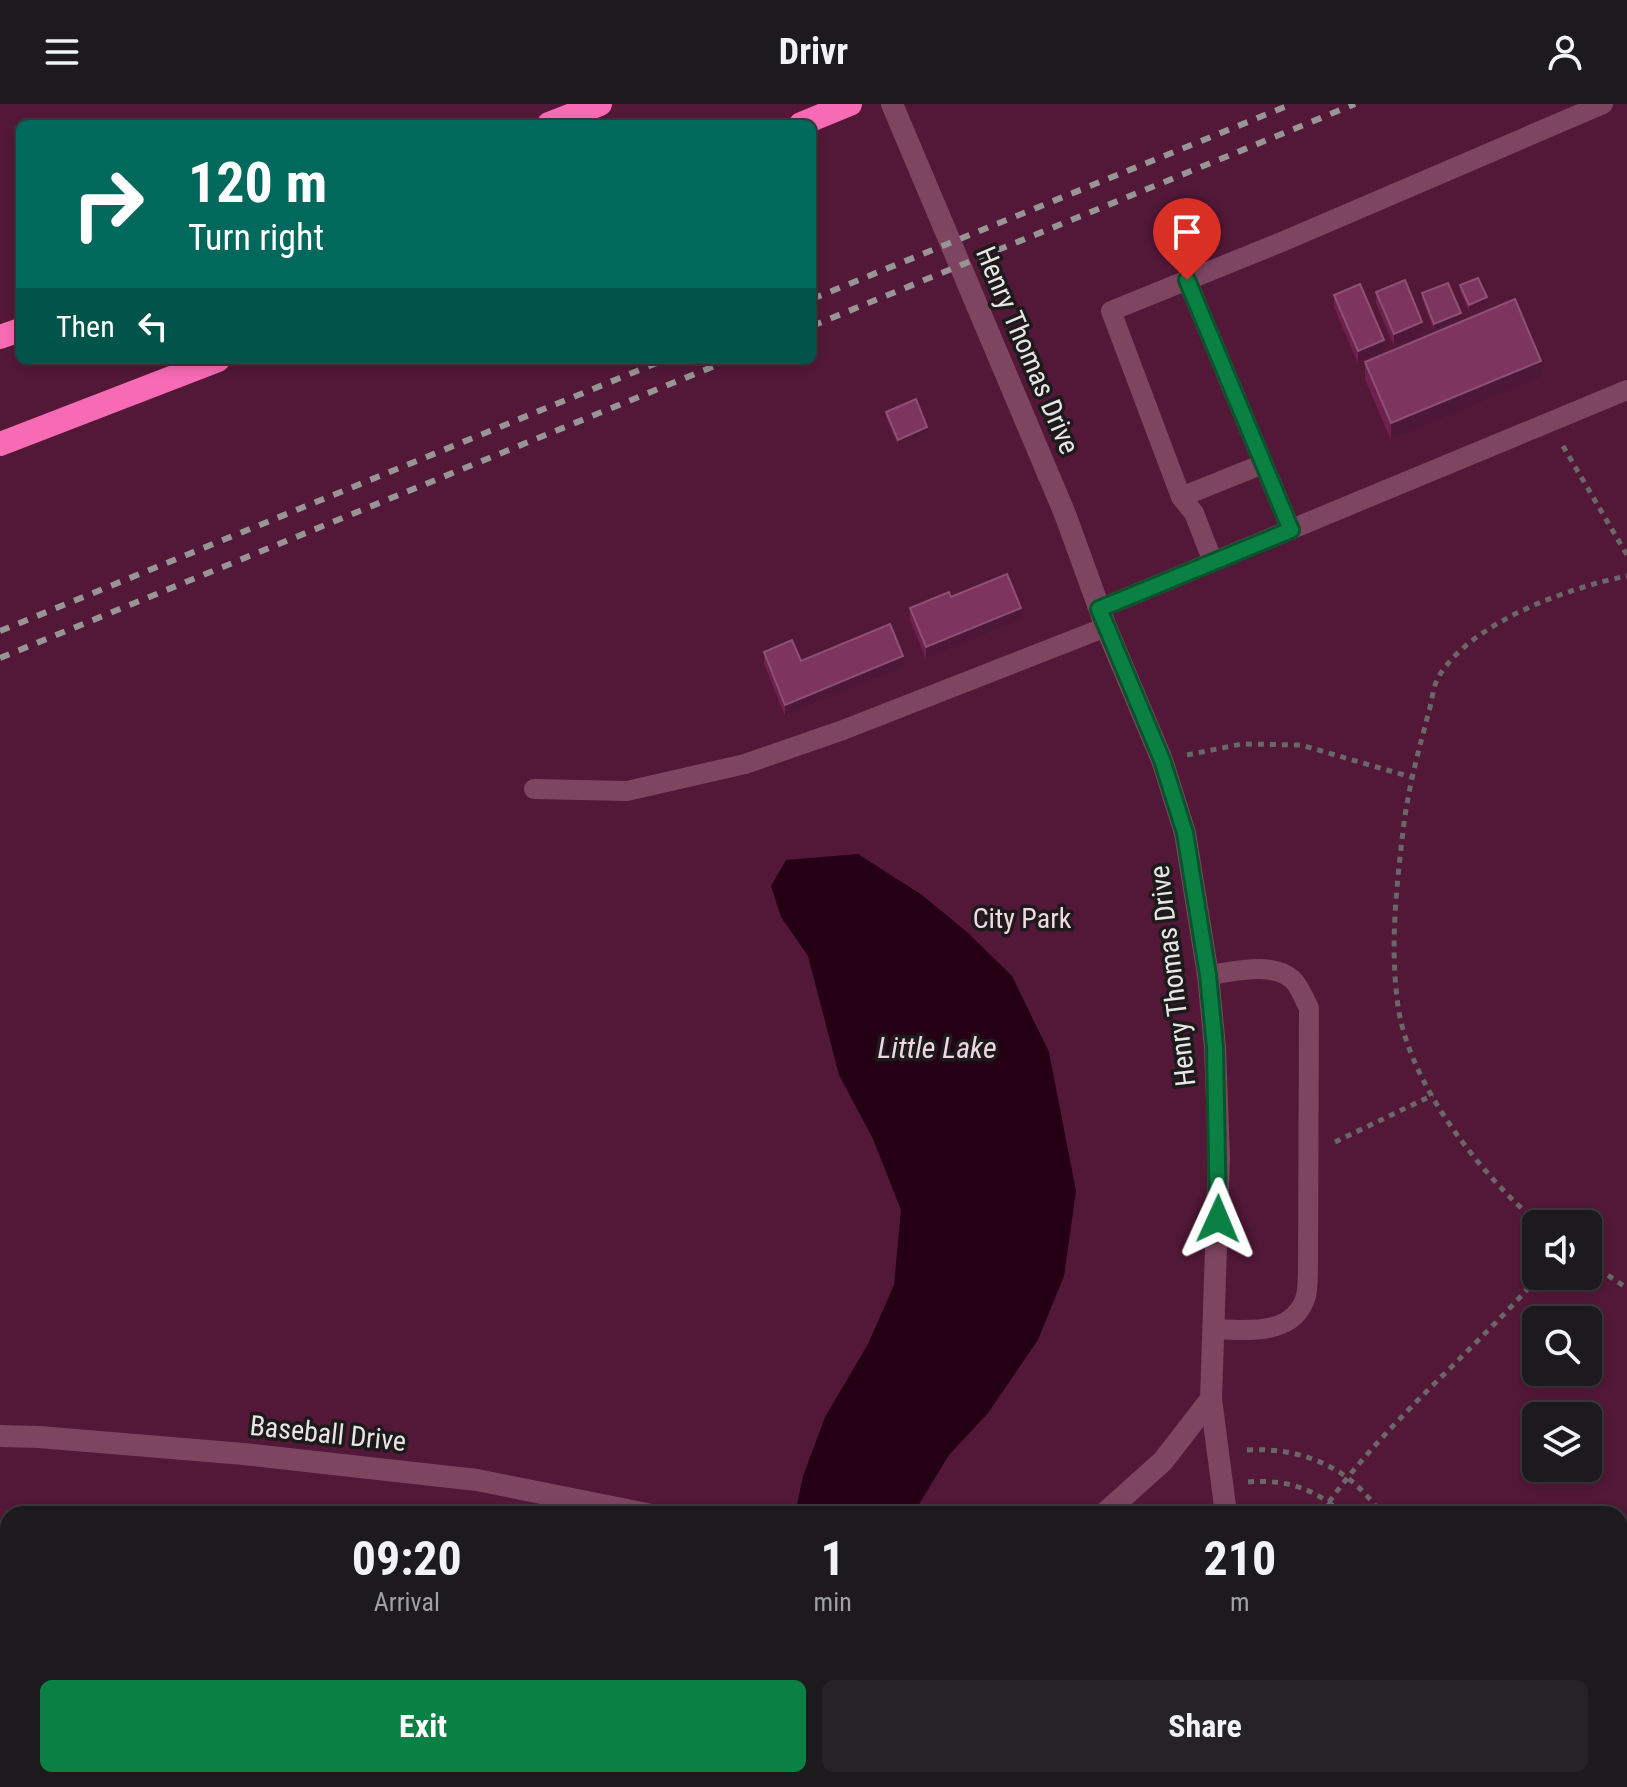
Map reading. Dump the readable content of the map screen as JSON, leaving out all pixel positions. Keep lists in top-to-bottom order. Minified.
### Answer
{"streets":{"street":["Henry Thomas Drive","Baseball Drive"]},"water":["Little Lake"],"parks":["City Park"],"page":{"header":"Drivr","turn":["120 m","Turn right"],"then":"Then","eta":["09:20","Arrival","1","min","210","m"],"buttons":["Exit","Share"]}}
